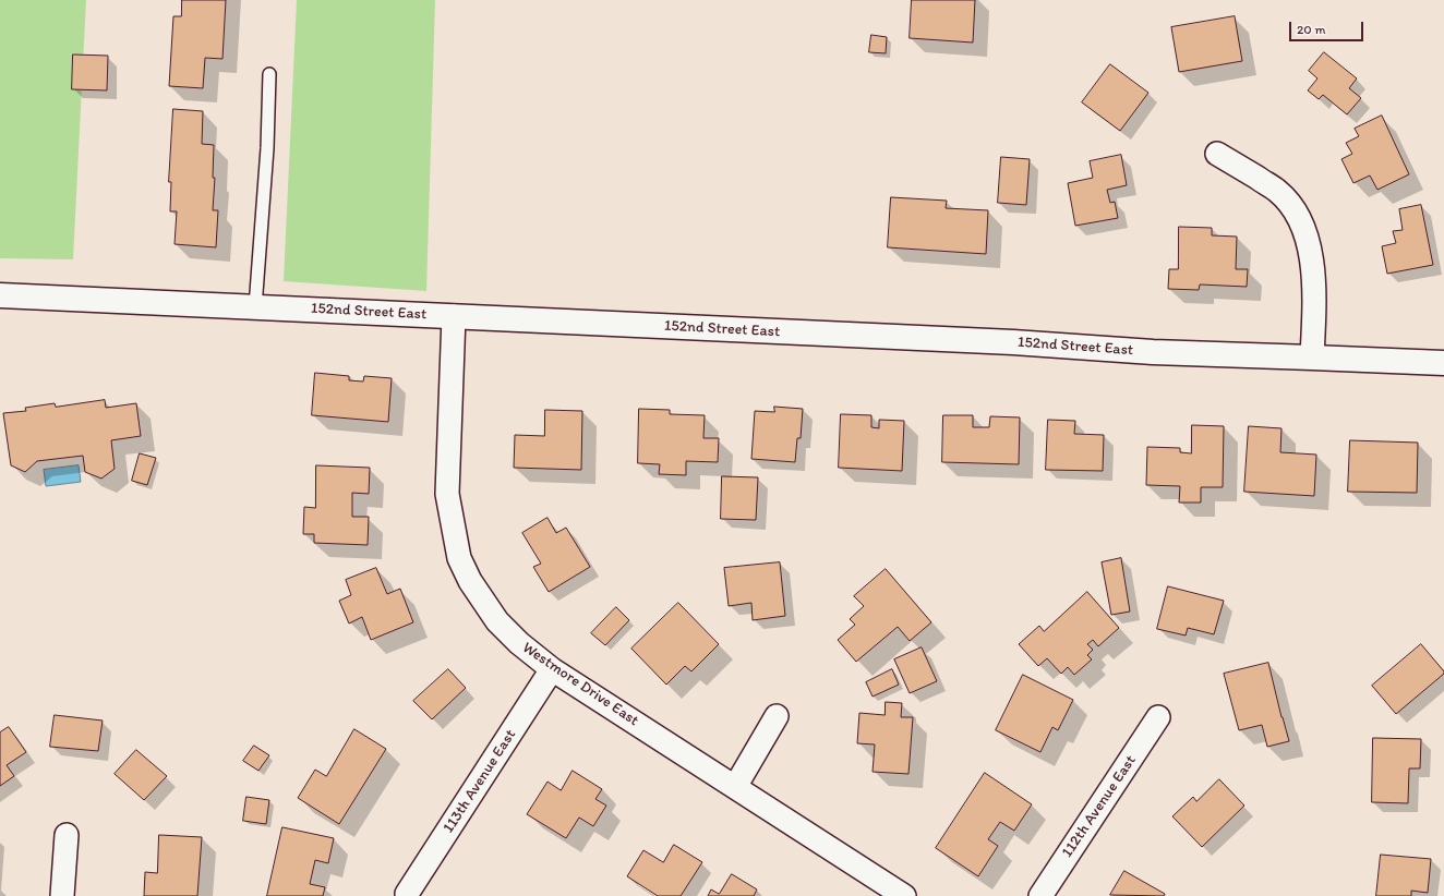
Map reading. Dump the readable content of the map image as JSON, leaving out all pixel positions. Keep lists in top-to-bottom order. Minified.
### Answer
{"streets":{"main road":["152nd Street East"],"street":["Westmore Drive East","113th Avenue East","112th Avenue East"]},"crossings":[["152nd Street East","Westmore Drive East"],["Westmore Drive East","113th Avenue East"]],"scale_bar":"20 m"}
